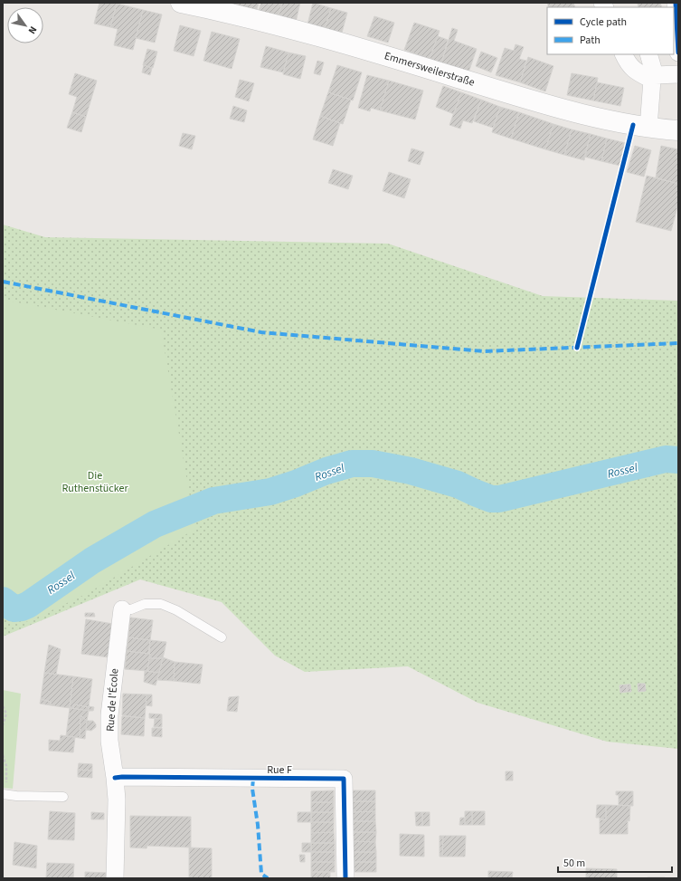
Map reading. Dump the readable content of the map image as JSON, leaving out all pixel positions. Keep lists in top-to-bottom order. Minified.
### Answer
{"streets":{"main road":["Emmersweilerstraße"],"street":["Rue de l'École","Rue F"]},"crossings":[["Rue de l'École","Rue F"]],"water":["Rossel"],"parks":["Die Ruthenstücker"],"legend":["Cycle path","Path"],"scale_bar":"50 m","north":"bottom right"}
